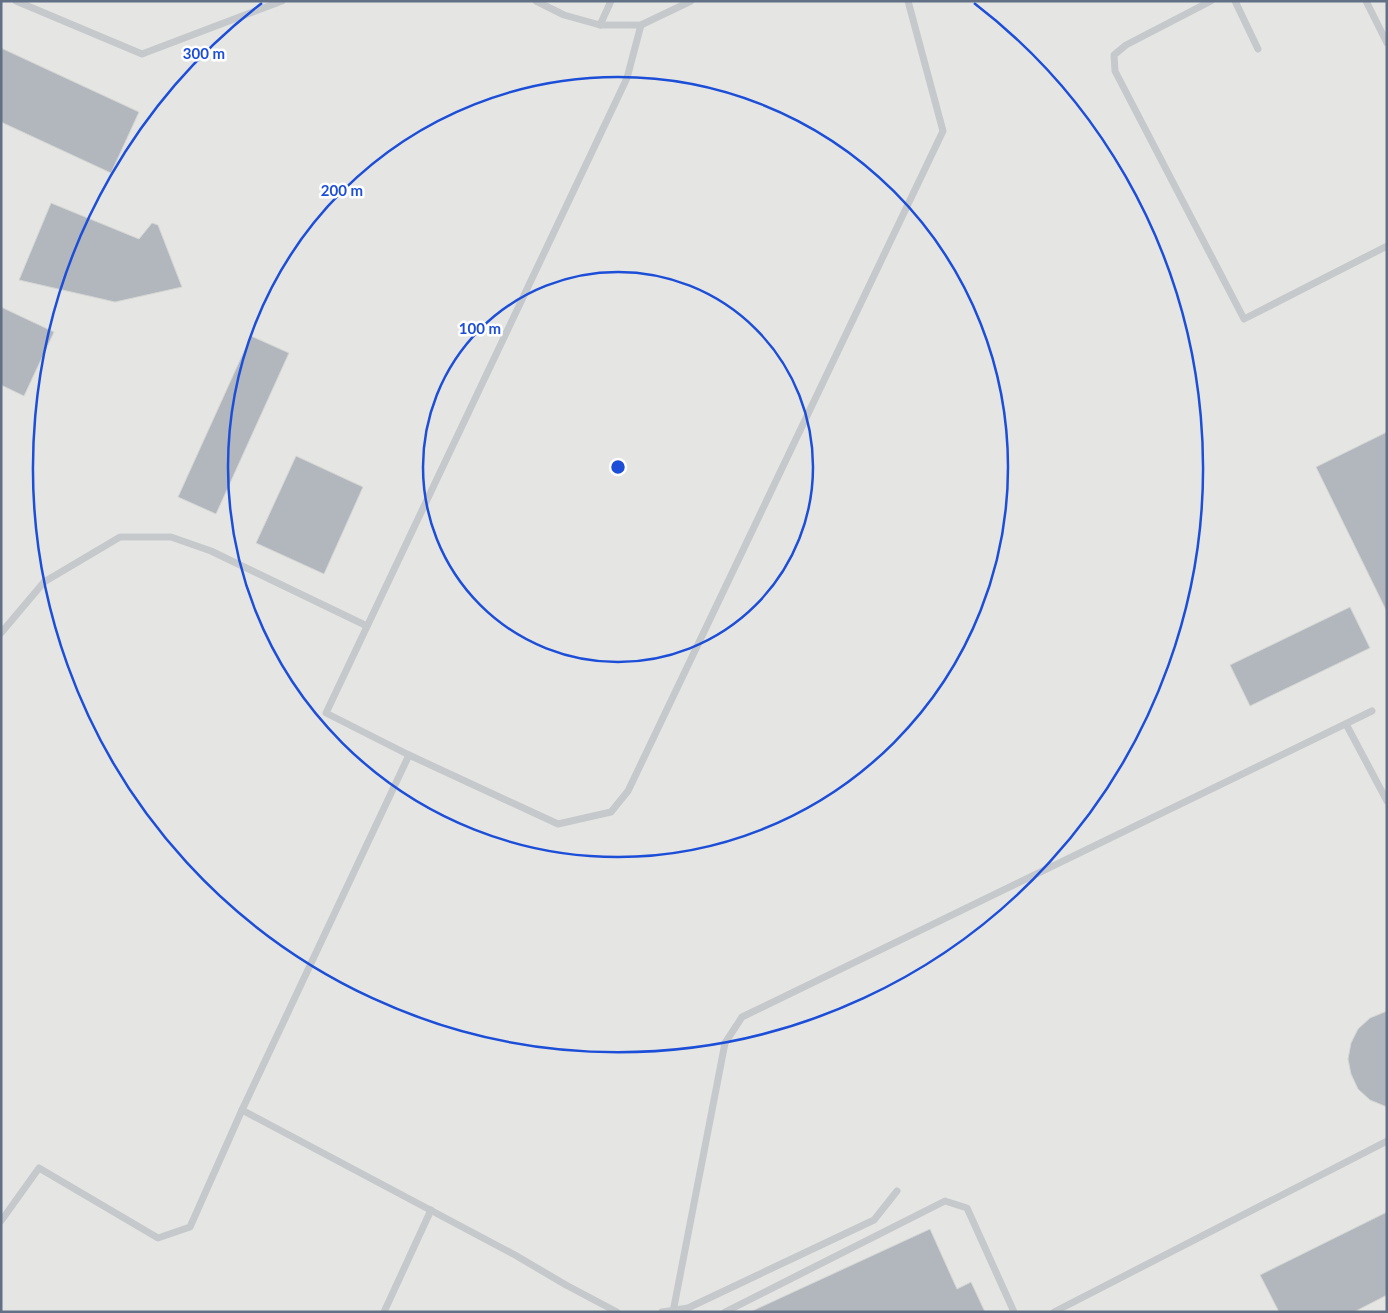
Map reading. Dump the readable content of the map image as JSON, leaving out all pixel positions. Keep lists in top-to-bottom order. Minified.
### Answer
{"rings":["300 m","200 m","100 m"]}
